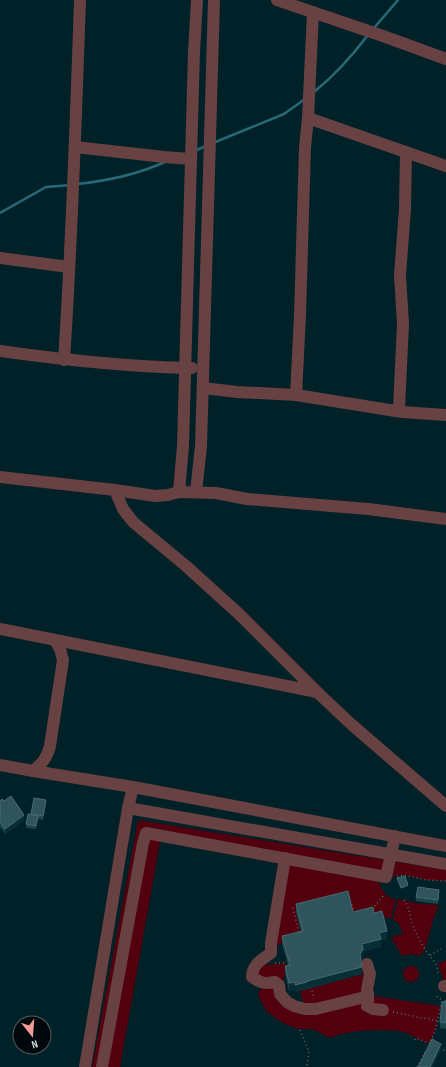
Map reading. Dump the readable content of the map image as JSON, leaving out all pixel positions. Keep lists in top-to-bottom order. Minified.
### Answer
{"north":"bottom"}
